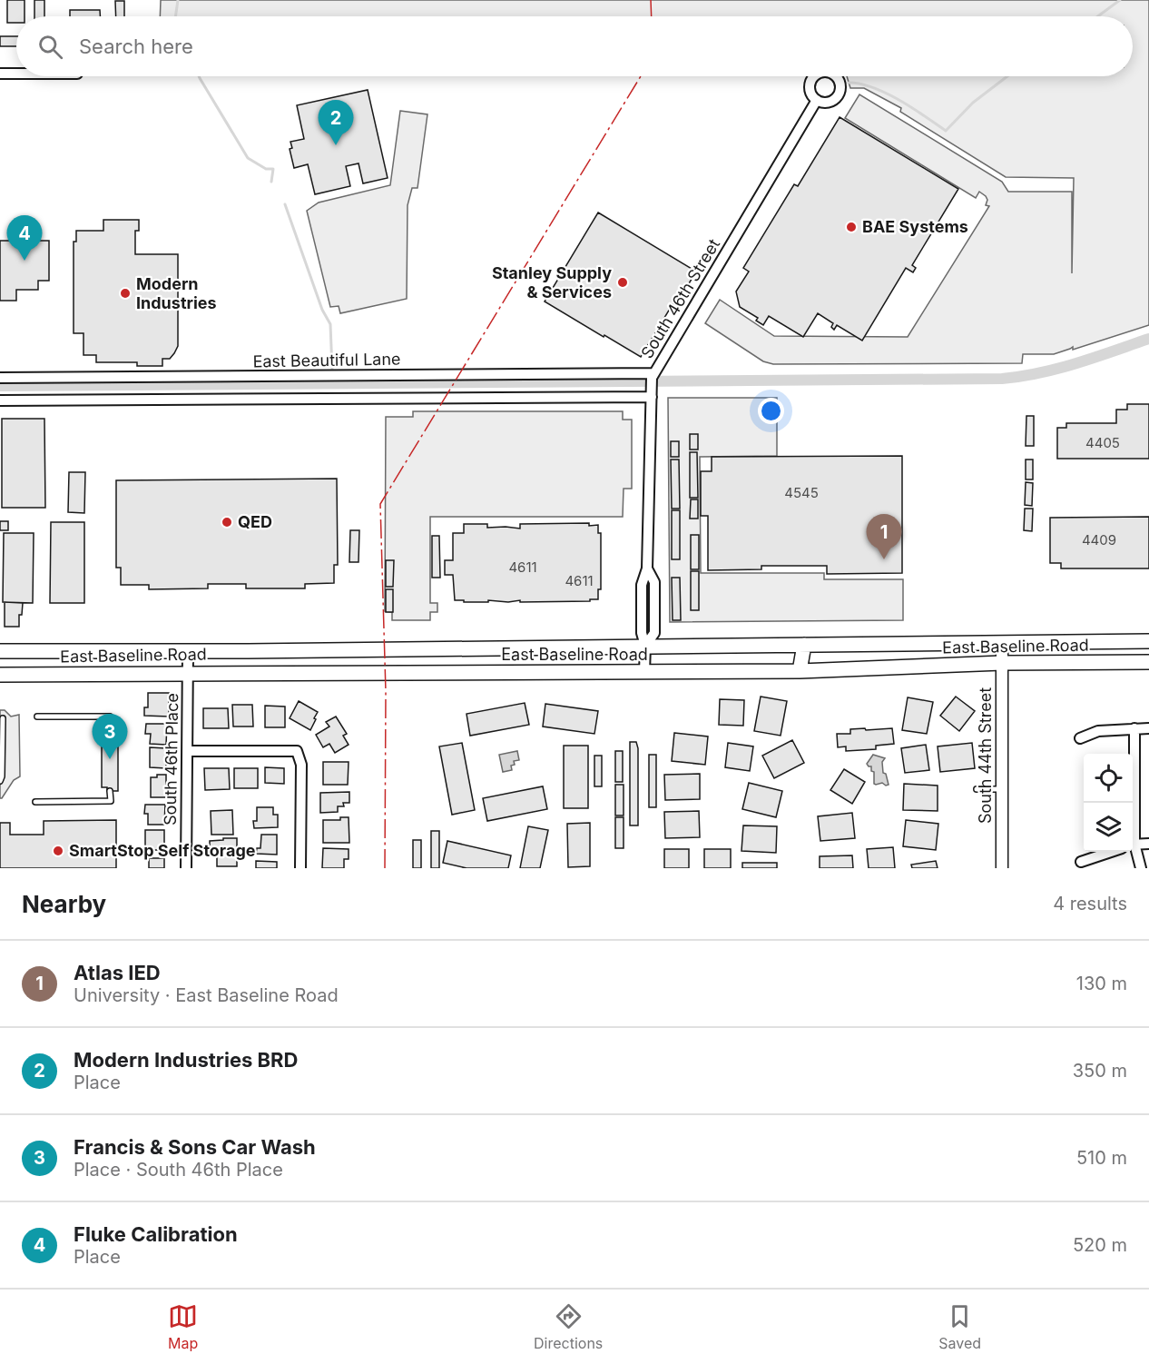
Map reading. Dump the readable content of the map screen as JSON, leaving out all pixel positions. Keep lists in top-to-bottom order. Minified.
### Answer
{"streets":{"main road":["East Baseline Road"],"street":["South 46th Street","East Beautiful Lane","South 44th Street","South 46th Place"]},"crossings":[["South 46th Street","East Beautiful Lane"],["South 46th Street","East Baseline Road"],["East Baseline Road","South 44th Street"],["East Baseline Road","South 46th Place"]],"places":["BAE Systems","Stanley Supply & Services","Modern Industries","QED","SmartStop Self Storage"],"house_numbers":["4405","4545","4409","4611","4611"],"page":{"search":"Search here","pins":["2","4","1","3"],"heading":["Nearby","4 results"],"list":[{"mark":"1","name":"Atlas IED","note":"University · East Baseline Road","value":"130 m"},{"mark":"2","name":"Modern Industries BRD","note":"Place","value":"350 m"},{"mark":"3","name":"Francis & Sons Car Wash","note":"Place · South 46th Place","value":"510 m"},{"mark":"4","name":"Fluke Calibration","note":"Place","value":"520 m"}],"nav":["Map","Directions","Saved"]}}
